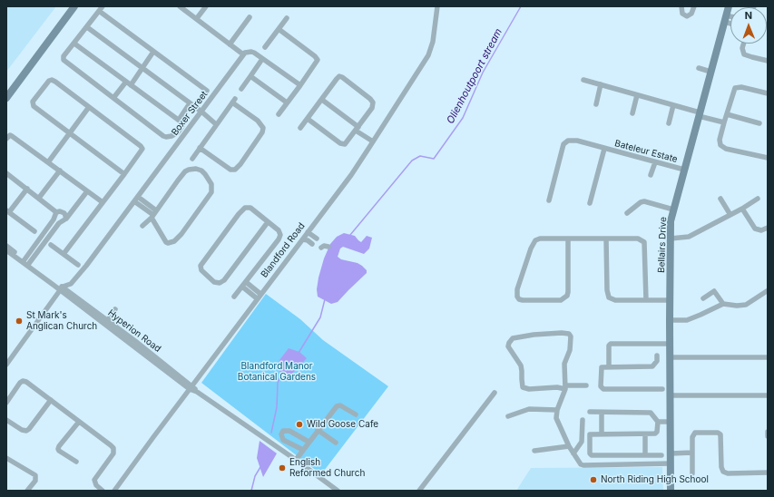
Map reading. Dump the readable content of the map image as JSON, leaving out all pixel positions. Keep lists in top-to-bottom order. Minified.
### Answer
{"streets":{"street":["Boxer Street","Bateleur Estate","Bellairs Drive","Blandford Road","Hyperion Road"]},"crossings":[["Boxer Street","Hyperion Road"],["Bateleur Estate","Bellairs Drive"],["Blandford Road","Hyperion Road"]],"water":["Olienhoutpoort stream"],"parks":["Blandford Manor Botanical Gardens"],"places":["St Mark's Anglican Church","Wild Goose Cafe","English Reformed Church","North Riding High School"],"north":"top"}
